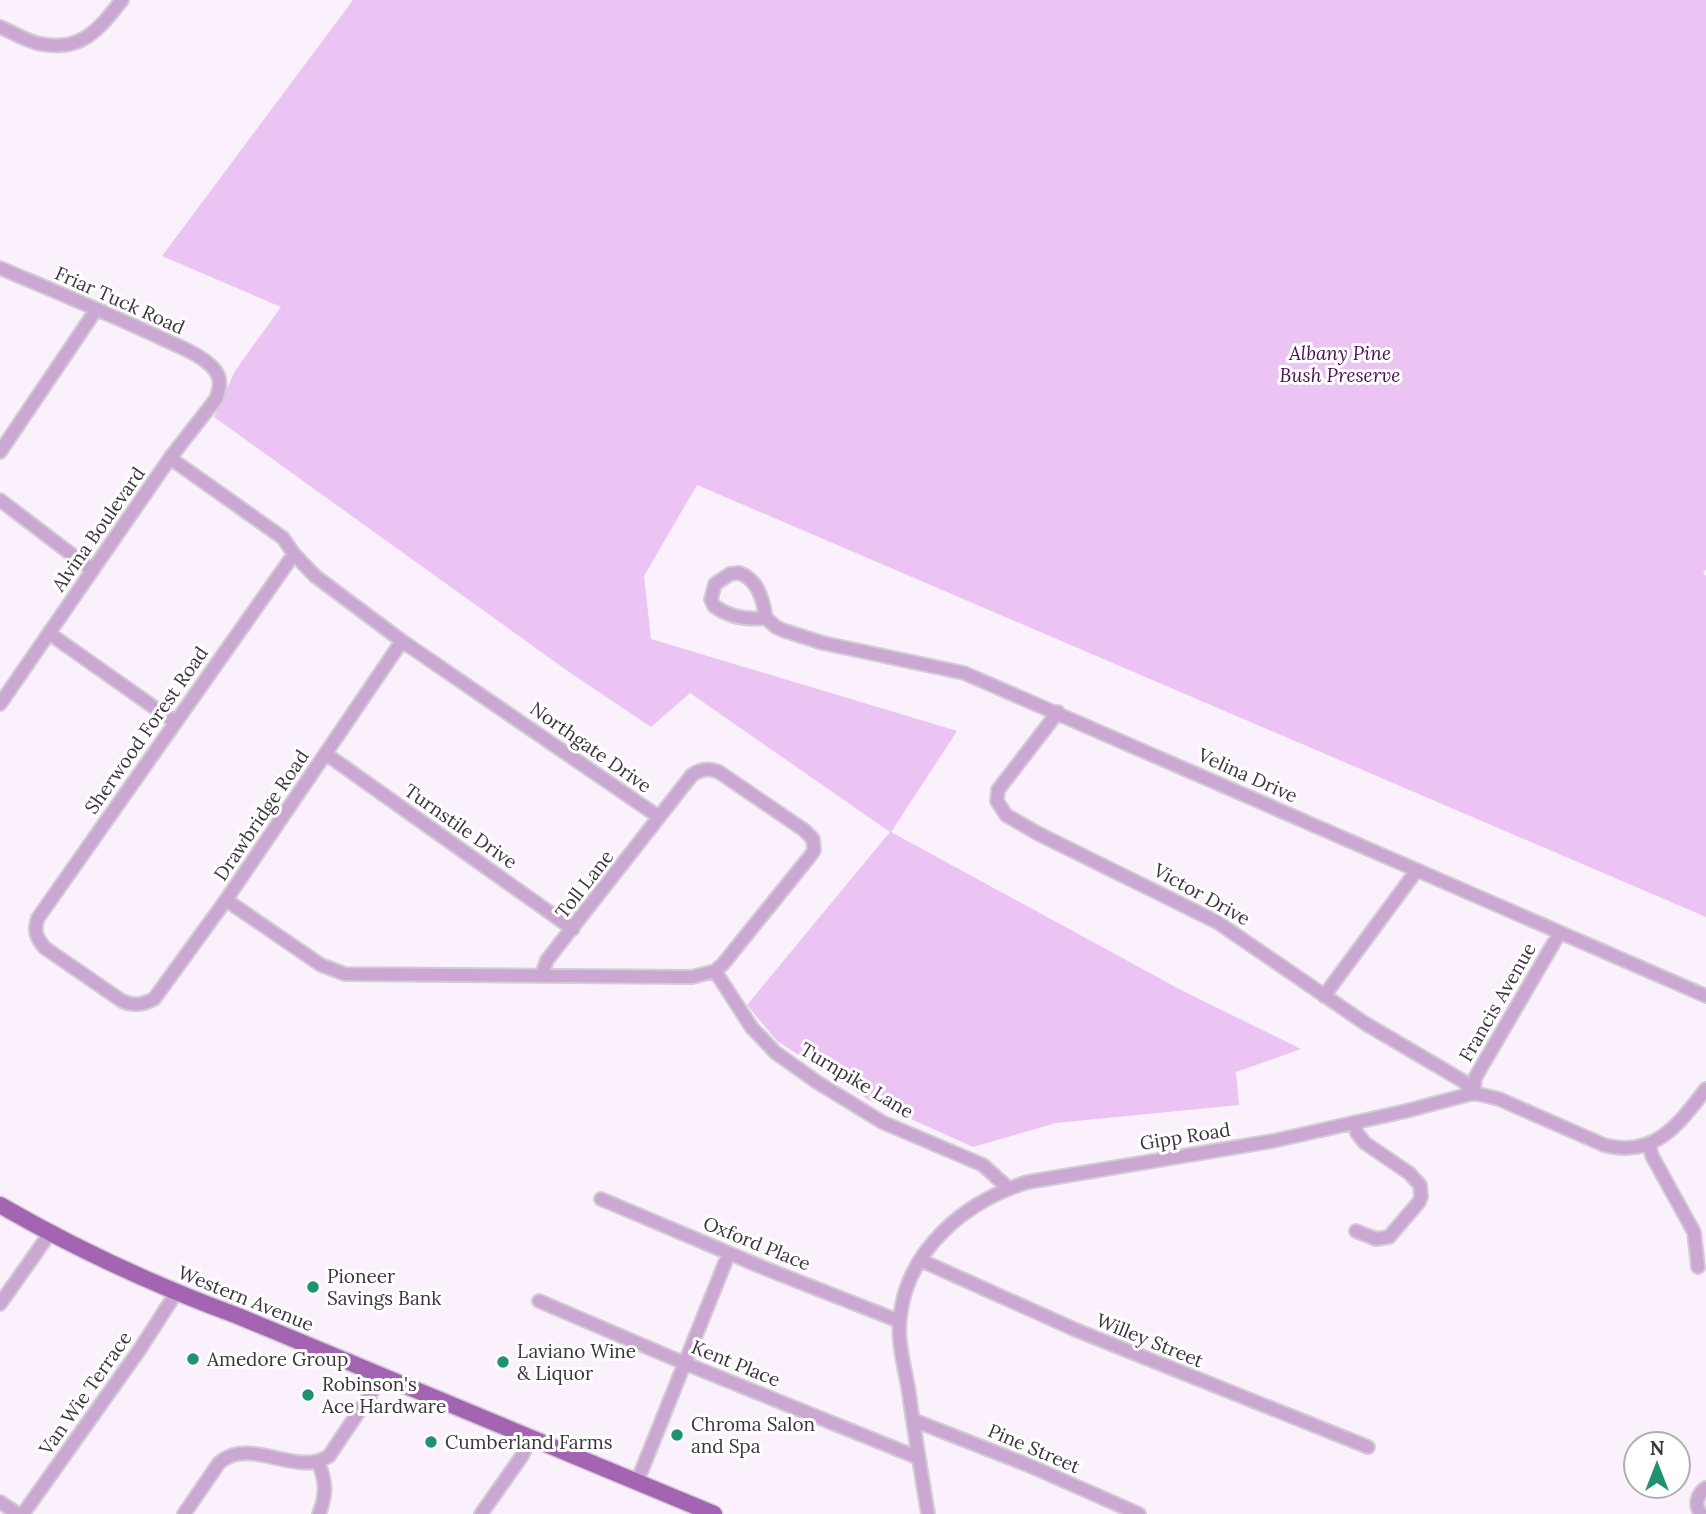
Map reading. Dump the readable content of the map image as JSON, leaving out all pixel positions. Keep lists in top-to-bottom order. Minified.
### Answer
{"streets":{"main road":["Western Avenue"],"street":["Friar Tuck Road","Alvina Boulevard","Sherwood Forest Road","Northgate Drive","Velina Drive","Drawbridge Road","Turnstile Drive","Toll Lane","Victor Drive","Francis Avenue","Turnpike Lane","Gipp Road","Oxford Place","Willey Street","Kent Place","Van Wie Terrace","Pine Street"]},"crossings":[["Friar Tuck Road","Alvina Boulevard"],["Alvina Boulevard","Northgate Drive"],["Sherwood Forest Road","Northgate Drive"],["Sherwood Forest Road","Drawbridge Road"],["Northgate Drive","Drawbridge Road"],["Northgate Drive","Toll Lane"],["Northgate Drive","Turnpike Lane"],["Velina Drive","Victor Drive"],["Velina Drive","Francis Avenue"],["Drawbridge Road","Turnstile Drive"],["Turnstile Drive","Toll Lane"],["Victor Drive","Francis Avenue"],["Victor Drive","Gipp Road"],["Francis Avenue","Gipp Road"],["Turnpike Lane","Gipp Road"],["Gipp Road","Oxford Place"],["Gipp Road","Willey Street"],["Gipp Road","Kent Place"],["Gipp Road","Pine Street"],["Western Avenue","Van Wie Terrace"]],"parks":["Albany Pine Bush Preserve"],"places":["Pioneer Savings Bank","Amedore Group","Laviano Wine & Liquor","Robinson's Ace Hardware","Chroma Salon and Spa","Cumberland Farms"],"north":"top"}
